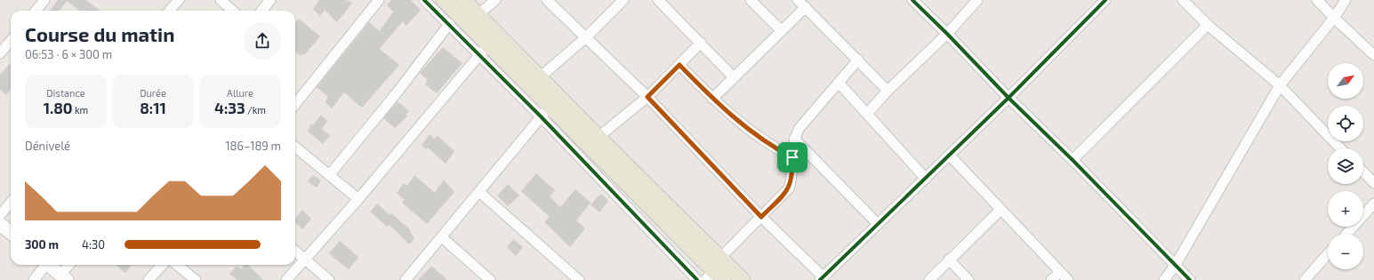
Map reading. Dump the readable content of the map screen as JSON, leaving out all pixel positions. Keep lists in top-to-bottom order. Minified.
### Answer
{"north":"top right","page":{"heading":["Course du matin","06:53 · 6 × 300 m"],"map_buttons":["+","−"],"stats":[["Distance","1.80 km"],["Durée","8:11"],["Allure","4:33 /km"]],"chart":["Dénivelé","186–189 m"],"list":[{"name":"300 m","note":"4:30"}]}}
